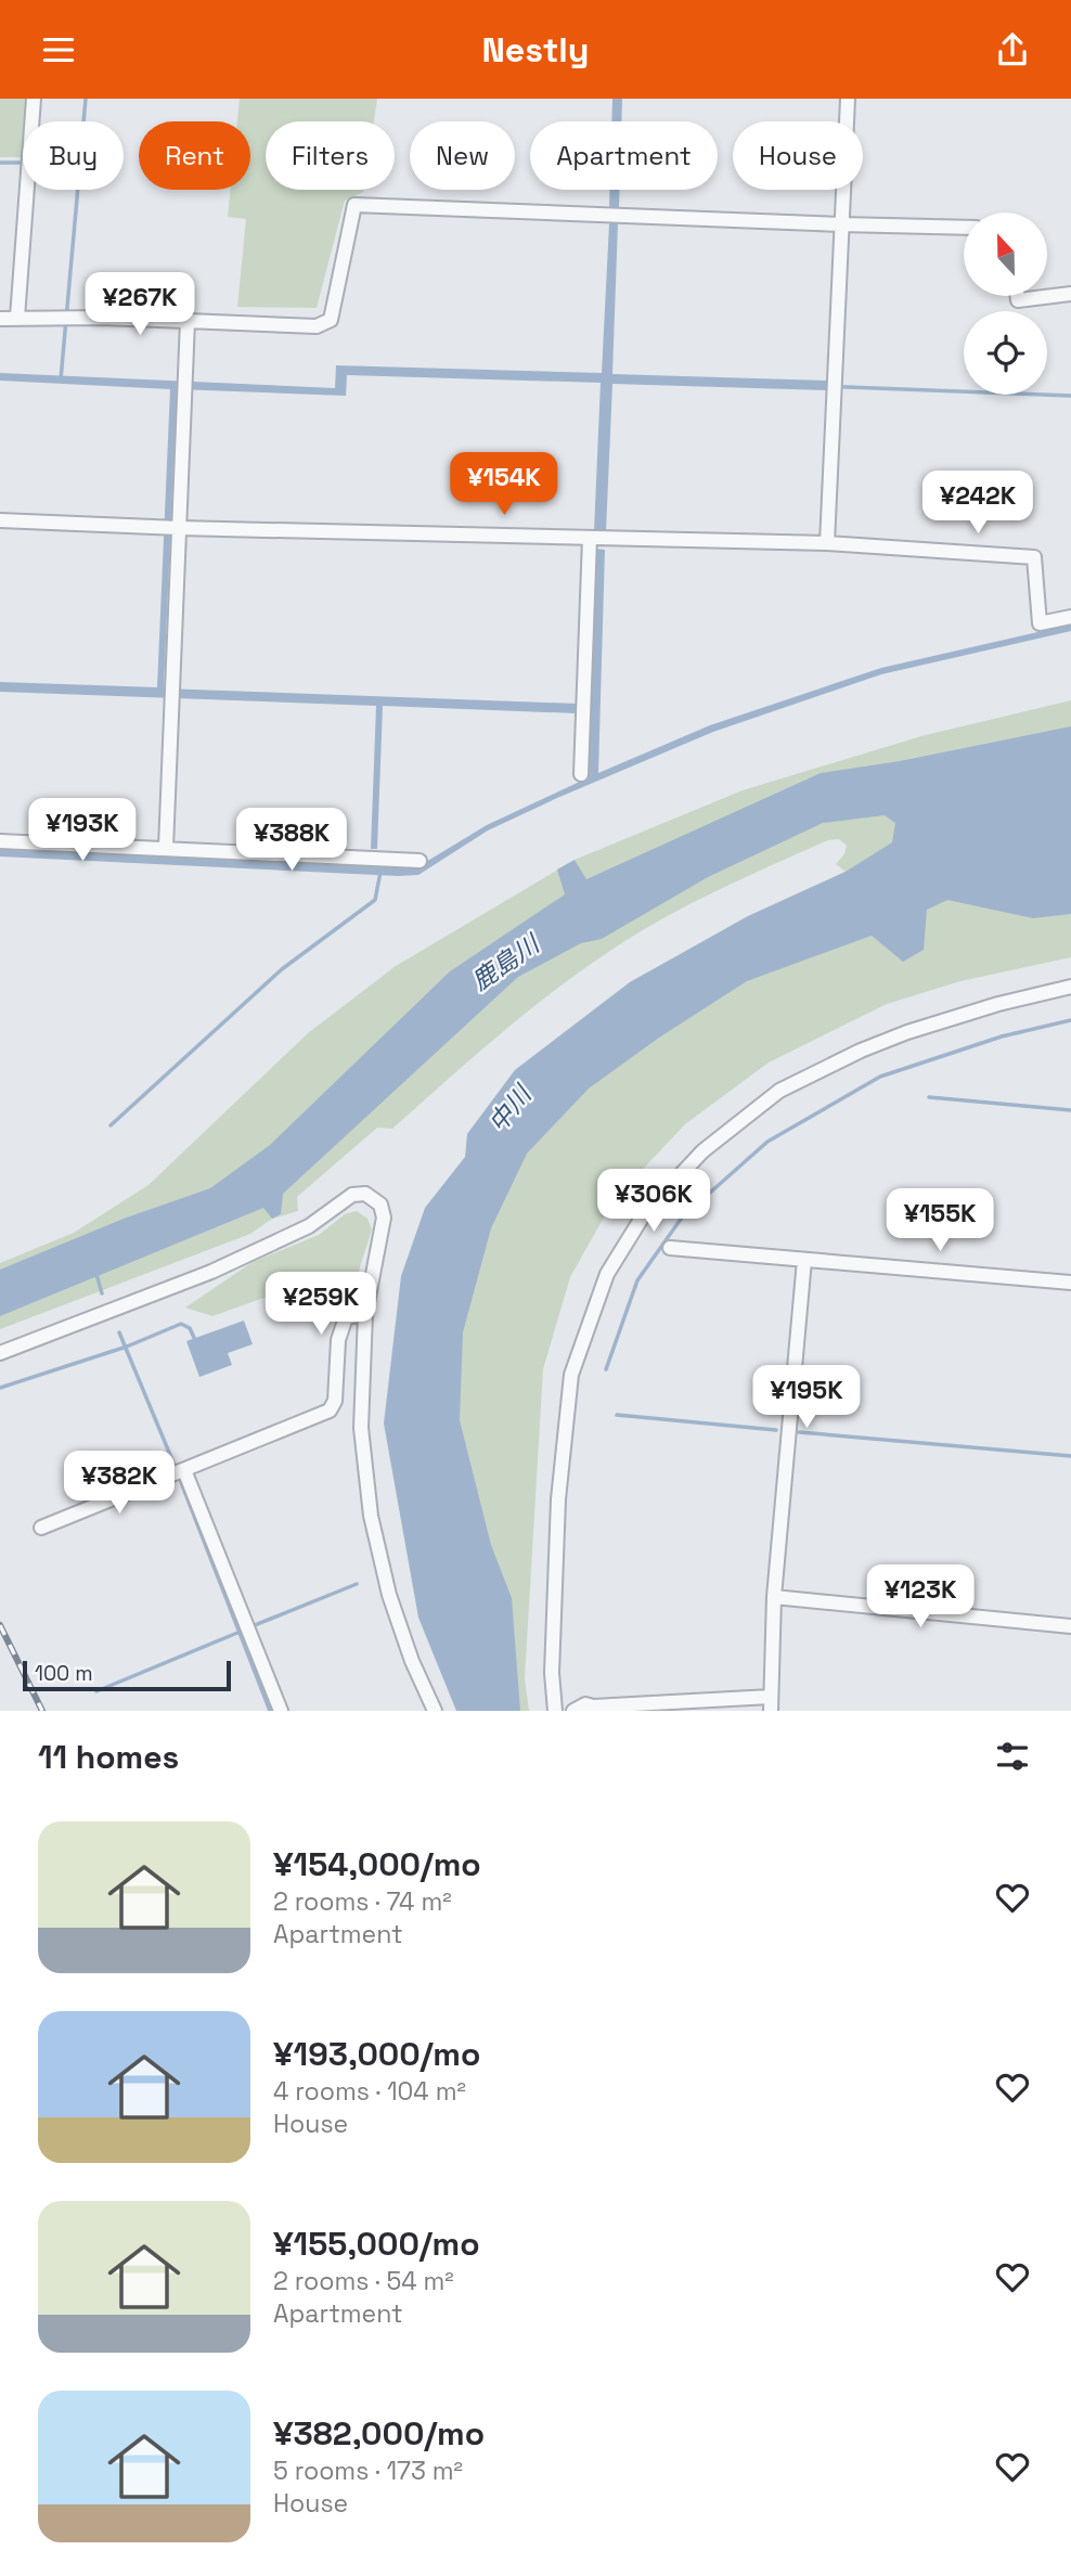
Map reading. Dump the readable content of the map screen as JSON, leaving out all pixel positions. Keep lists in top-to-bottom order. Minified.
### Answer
{"water":["鹿島川","中川"],"scale_bar":"100 m","north":"top","page":{"header":"Nestly","chip":["Buy","Rent","Filters","New","Apartment","House"],"price":["¥267K","¥154K","¥242K","¥193K","¥388K","¥306K","¥155K","¥259K","¥195K","¥382K","¥123K"],"scale":"100 m","heading":"11 homes","list":[{"name":"¥154,000/mo","note":"2 rooms · 74 m² · Apartment"},{"name":"¥193,000/mo","note":"4 rooms · 104 m² · House"},{"name":"¥155,000/mo","note":"2 rooms · 54 m² · Apartment"},{"name":"¥382,000/mo","note":"5 rooms · 173 m² · House"}]}}
